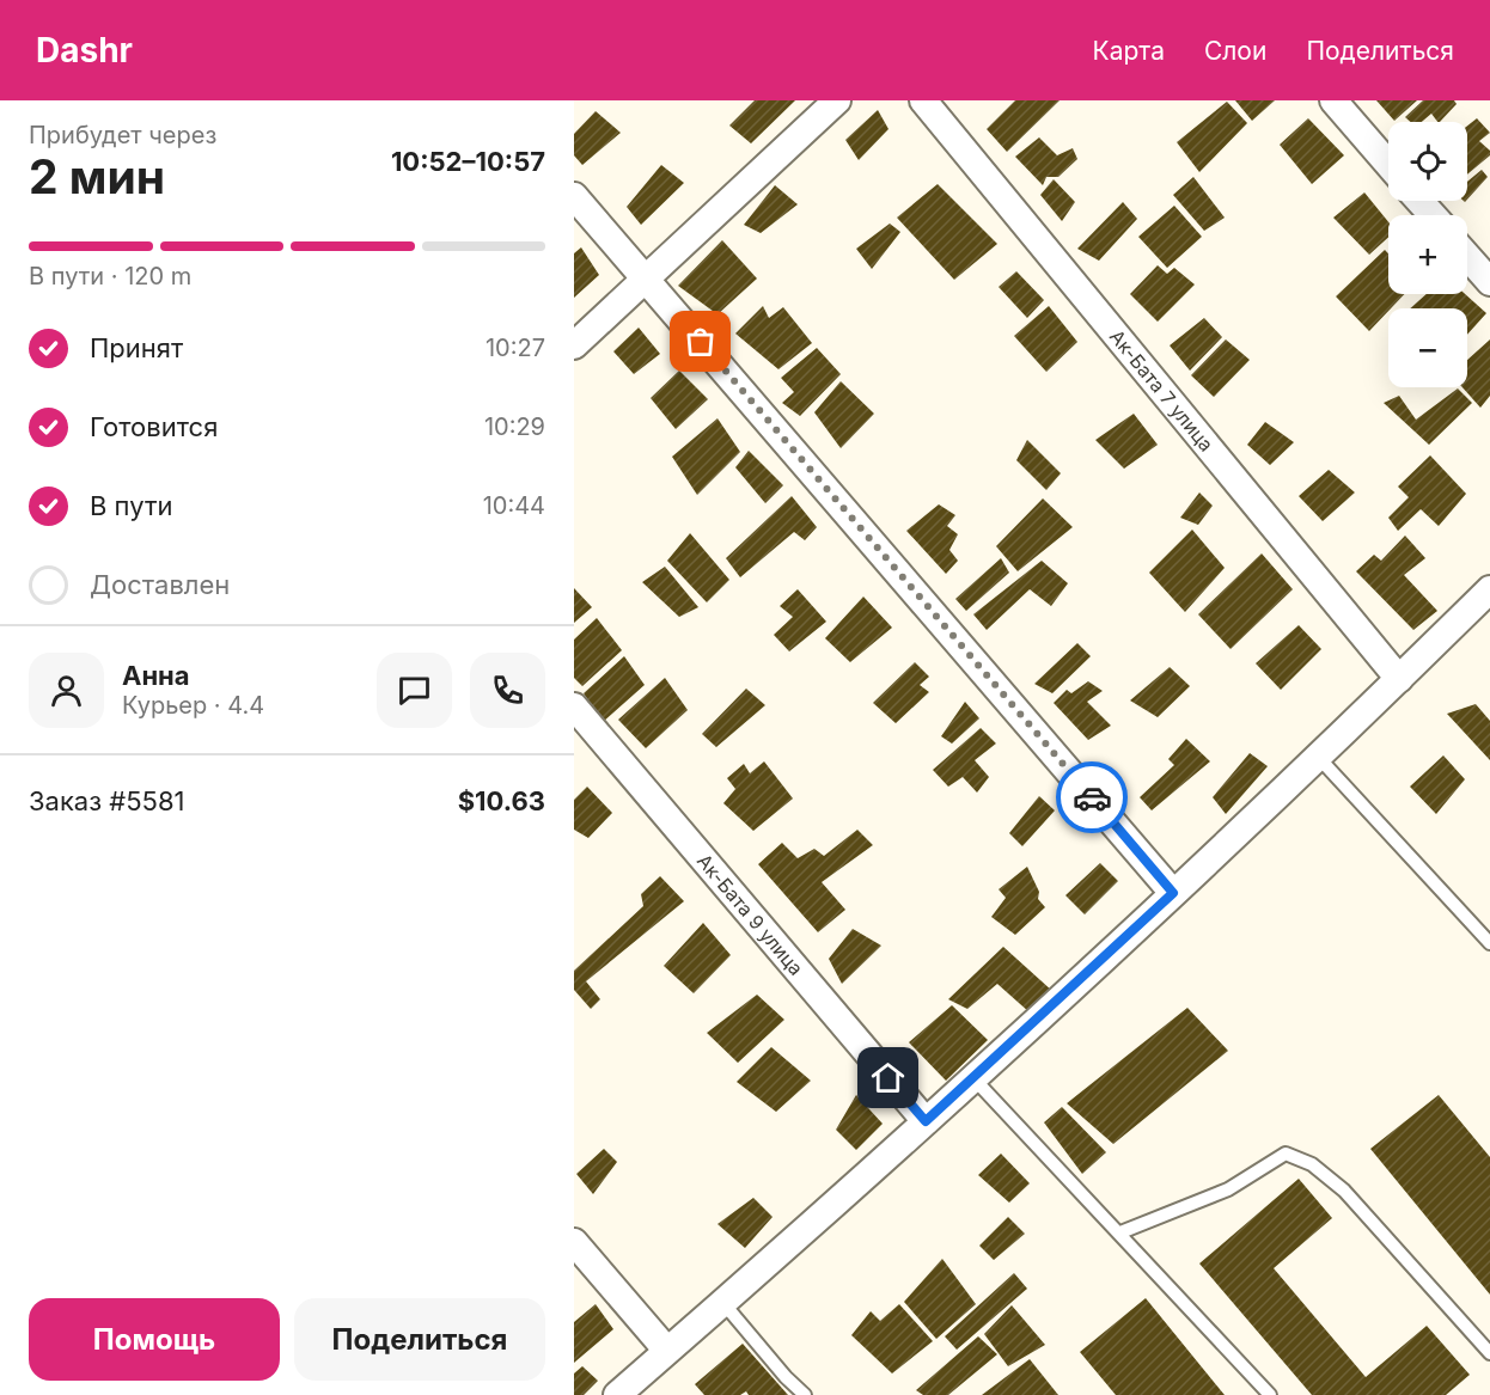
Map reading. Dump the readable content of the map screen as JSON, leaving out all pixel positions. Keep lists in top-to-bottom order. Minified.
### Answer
{"streets":{"street":["Ак-Бата 7 улица","Ак-Бата 9 улица"]},"page":{"header":"Dashr","nav":["Карта","Слои","Поделиться"],"heading":["2 мин","Прибудет через","10:52–10:57"],"panel":["Анна","Курьер · 4.4","Заказ #5581","$10.63"],"map_buttons":["+","−"],"bar":"В пути · 120 m","list":[["Принят","10:27"],["Готовится","10:29"],["В пути","10:44"],"Доставлен"],"buttons":["Помощь","Поделиться"]}}
